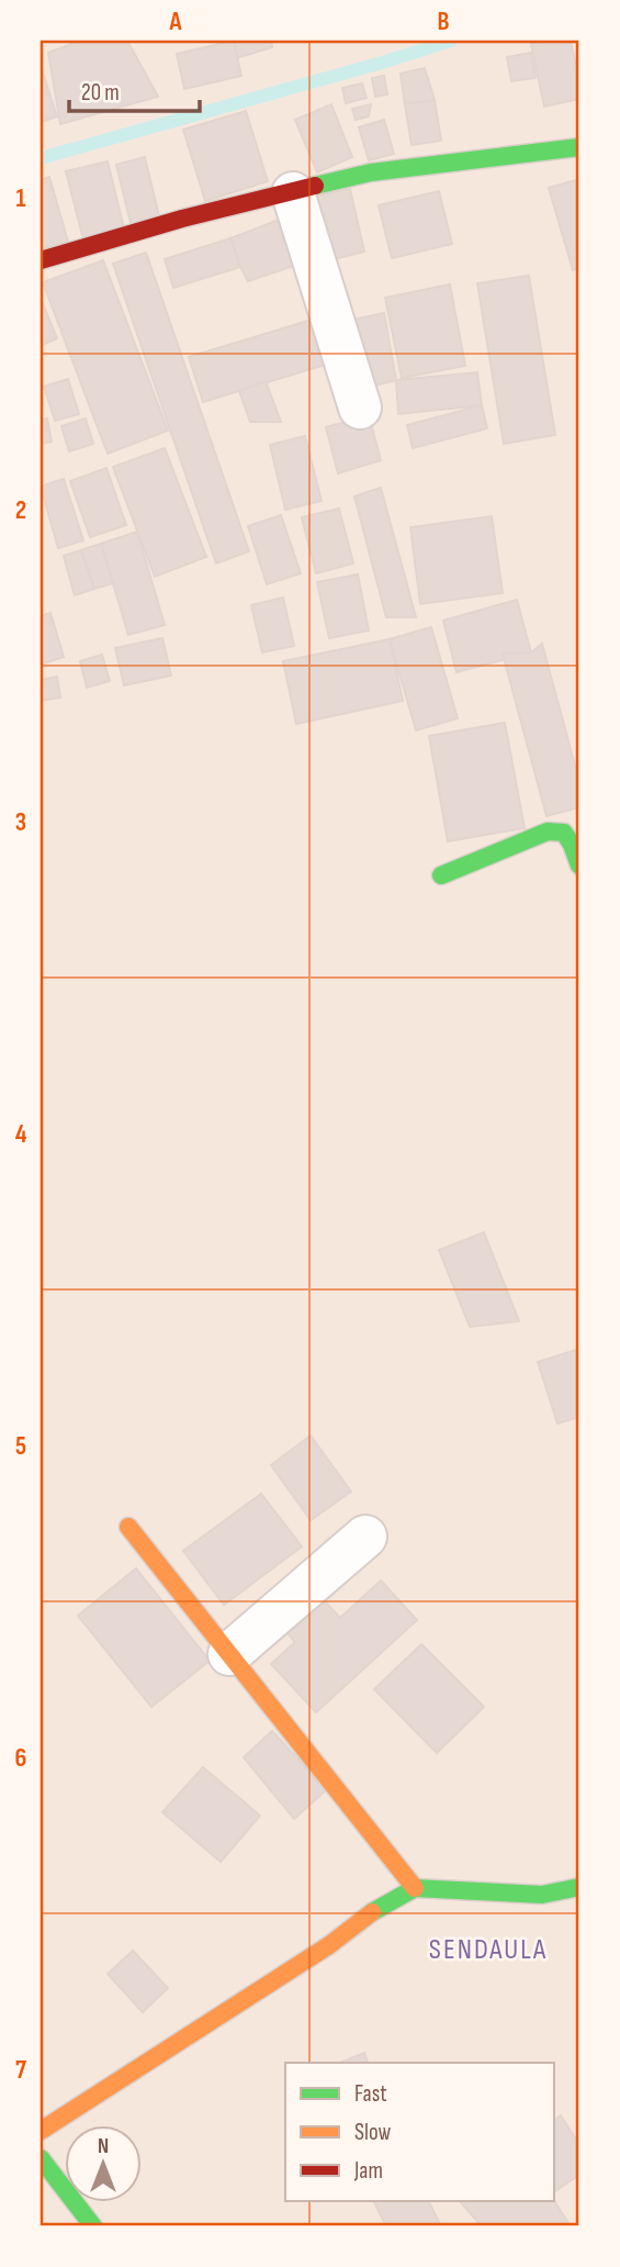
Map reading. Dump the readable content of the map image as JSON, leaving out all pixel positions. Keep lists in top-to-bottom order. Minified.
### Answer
{"districts":["SENDAULA"],"legend":["Fast","Slow","Jam"],"scale_bar":"20 m","north":"top","grid":{"columns":["A","B"],"rows":["1","2","3","4","5","6","7"]}}
